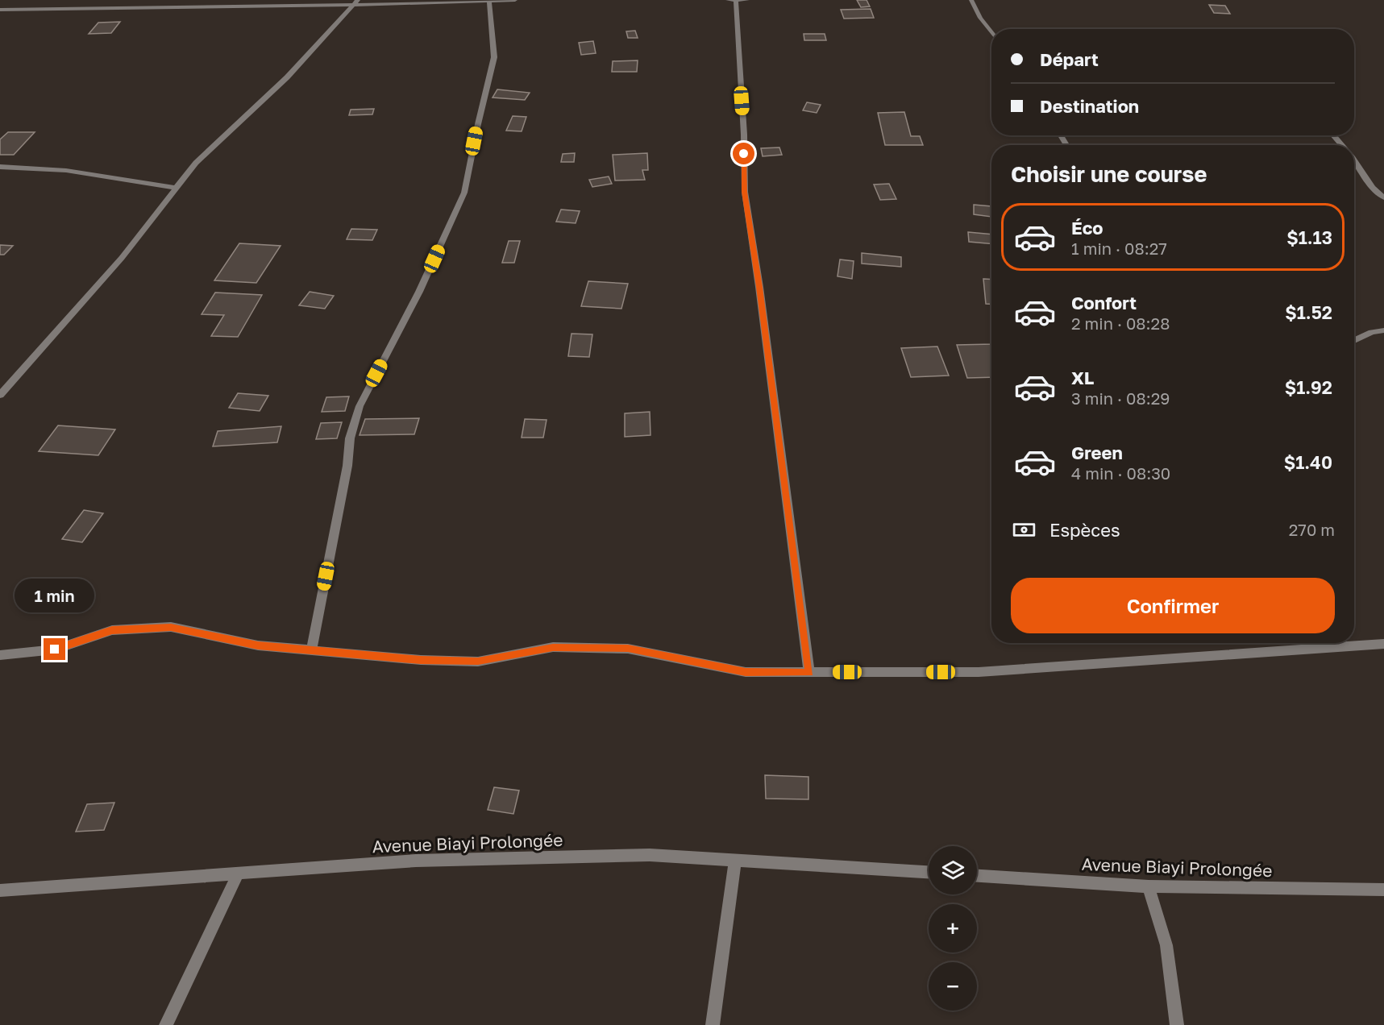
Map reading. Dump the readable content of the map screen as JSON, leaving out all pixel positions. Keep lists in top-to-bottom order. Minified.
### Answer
{"streets":{"street":["Avenue Biayi Prolongée"]},"page":{"banner":["Départ","Destination"],"heading":"Choisir une course","list":[{"name":"Éco","note":"1 min · 08:27","value":"$1.13"},{"name":"Confort","note":"2 min · 08:28","value":"$1.52"},{"name":"XL","note":"3 min · 08:29","value":"$1.92"},{"name":"Green","note":"4 min · 08:30","value":"$1.40"}],"pay":["Espèces","270 m"],"buttons":"Confirmer","bubble":"1 min","map_buttons":["+","−"]}}
